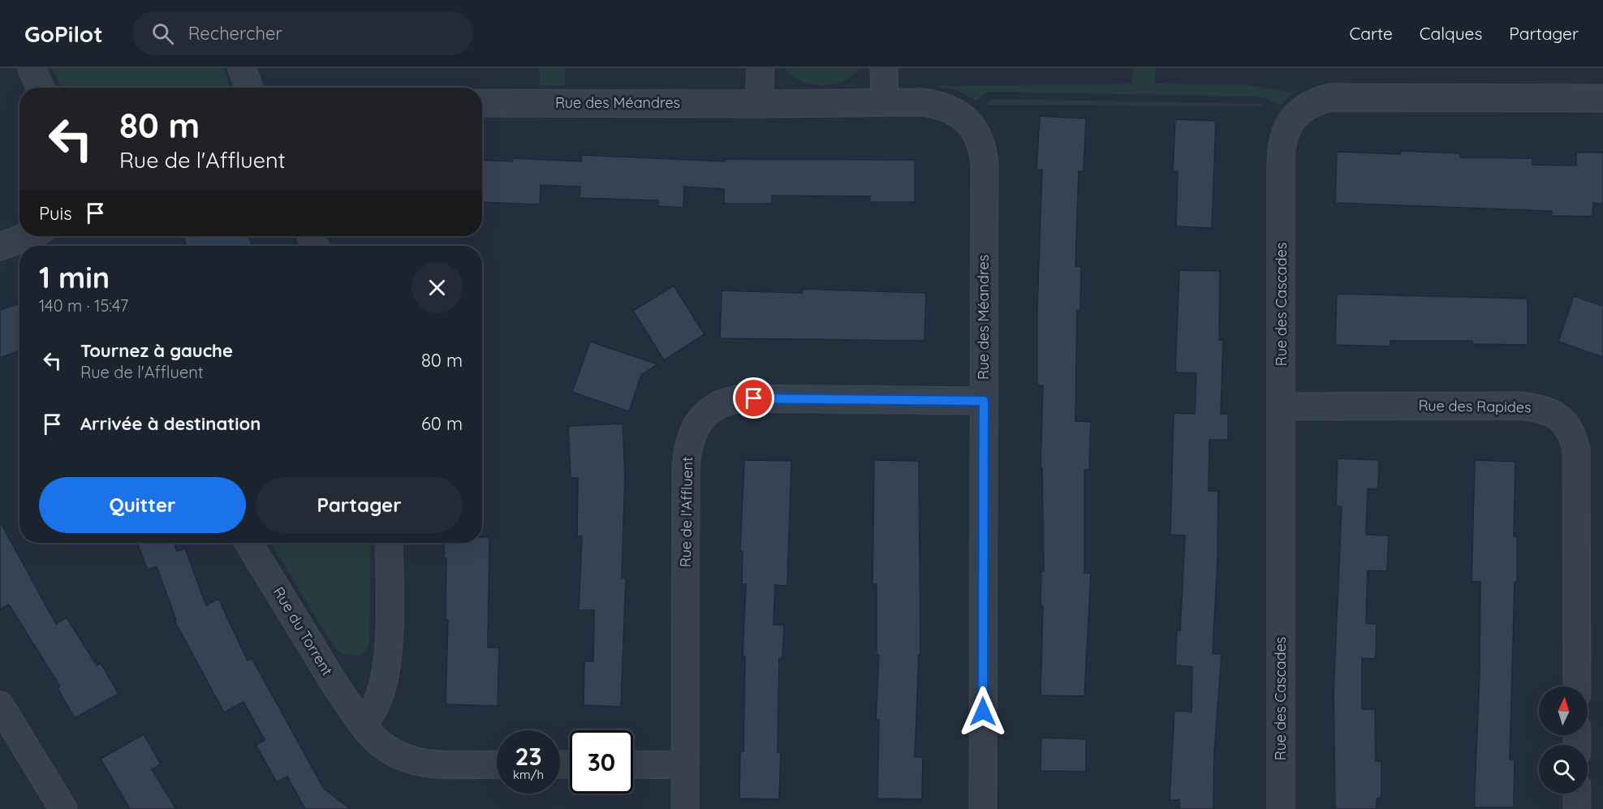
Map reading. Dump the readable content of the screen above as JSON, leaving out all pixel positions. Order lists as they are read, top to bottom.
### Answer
{
  "streets": {
    "street": [
      "Rue des Méandres",
      "Rue des Cascades",
      "Rue des Rapides",
      "Rue de l'Affluent",
      "Rue du Torrent"
    ]
  },
  "crossings": [
    ["Rue des Méandres", "Rue de l'Affluent"],
    ["Rue des Cascades", "Rue des Rapides"]
  ],
  "north": "top",
  "page": {
    "header": "GoPilot",
    "search": "Rechercher",
    "nav": ["Carte", "Calques", "Partager"],
    "turn": ["80 m", "Rue de l'Affluent"],
    "then": "Puis",
    "heading": ["1 min", "140 m · 15:47"],
    "list": [
      {
        "name": "Tournez à gauche",
        "note": "Rue de l'Affluent",
        "value": "80 m"
      },
      {
        "name": "Arrivée à destination",
        "value": "60 m"
      }
    ],
    "buttons": ["Quitter", "Partager"],
    "speed": "23 km/h",
    "limit": "30"
  }
}
